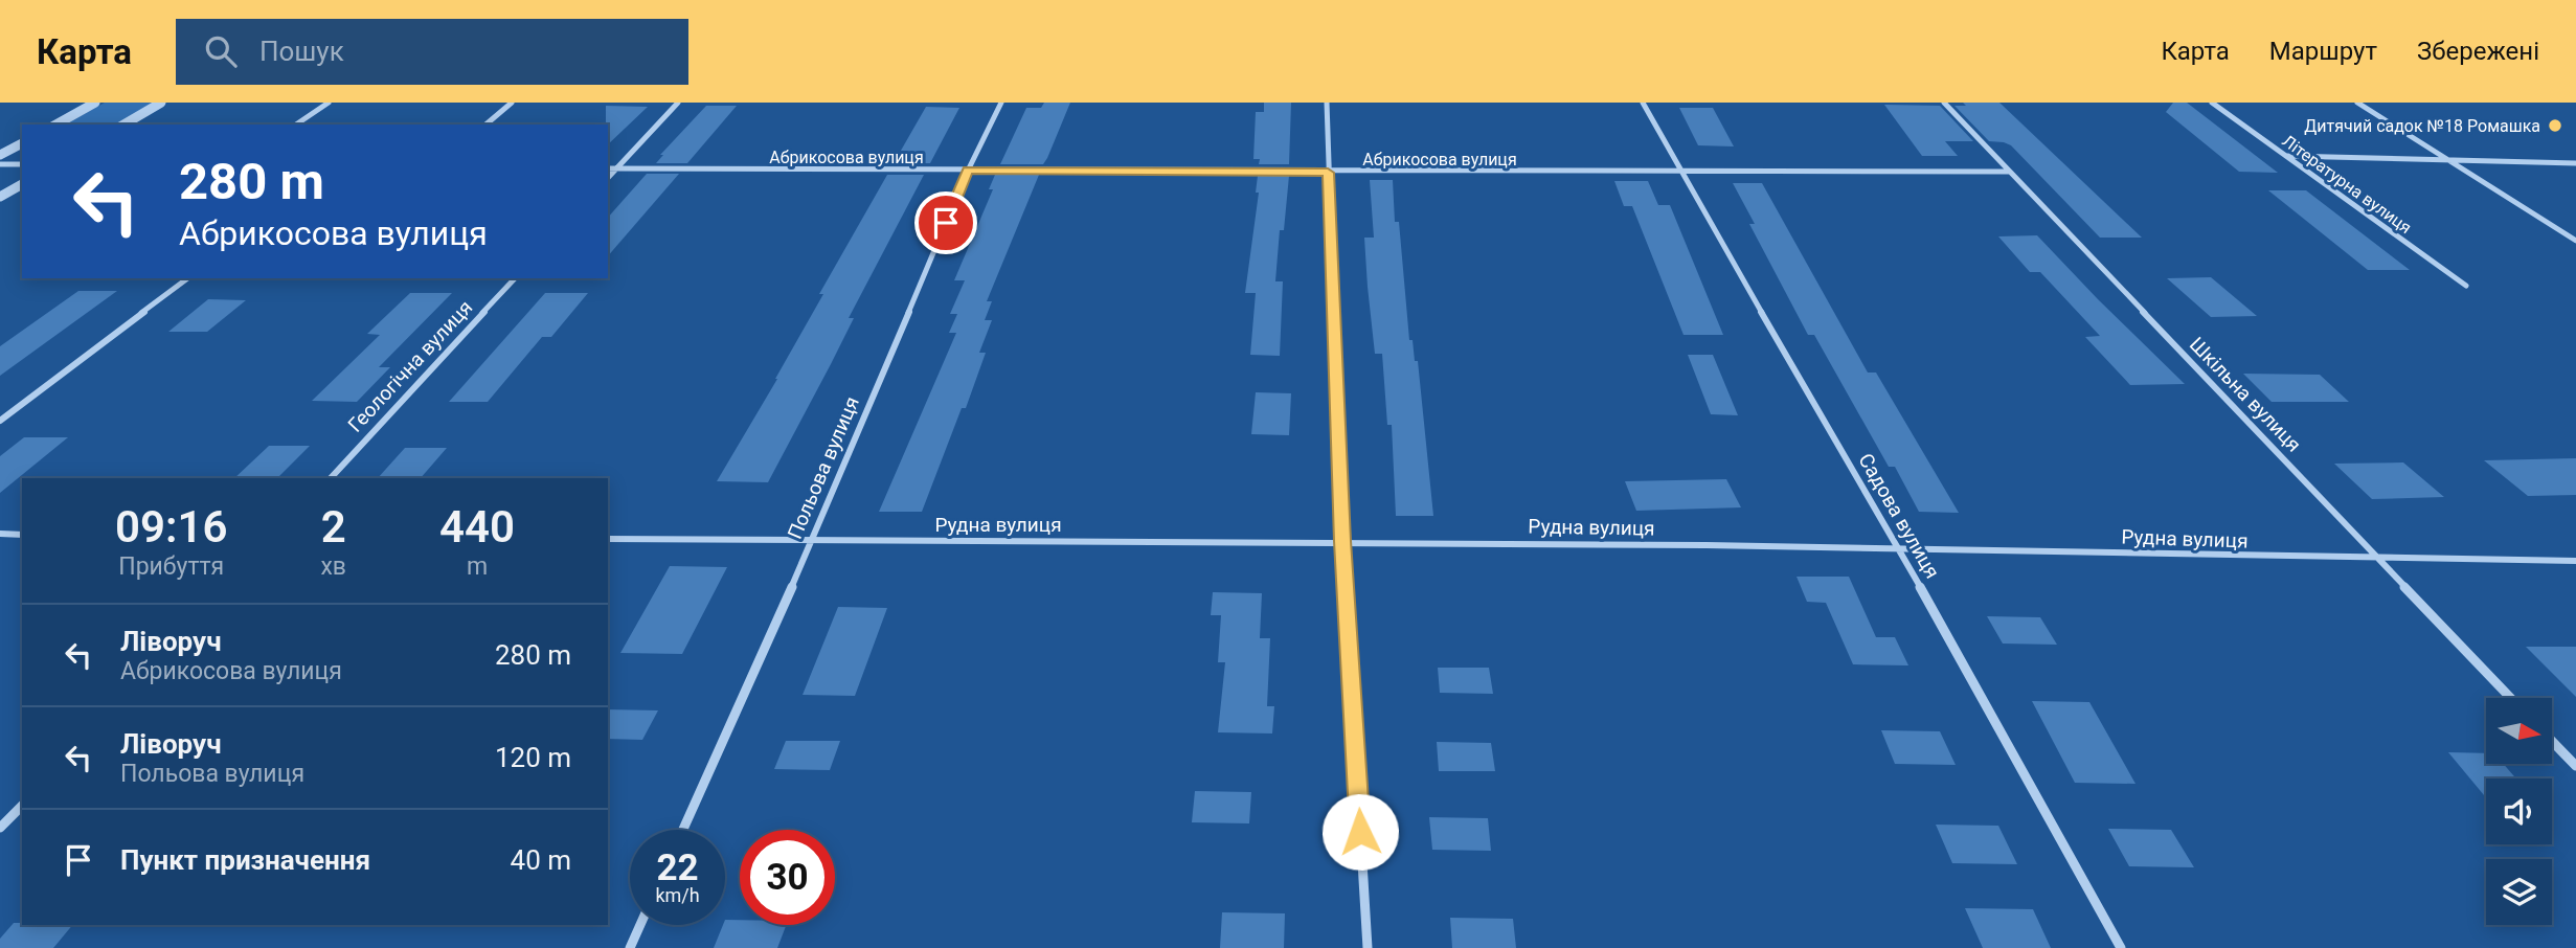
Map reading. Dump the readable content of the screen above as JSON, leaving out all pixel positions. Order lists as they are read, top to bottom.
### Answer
{
  "streets": {
    "street": [
      "Абрикосова вулиця",
      "Літературна вулиця",
      "Геологічна вулиця",
      "Шкільна вулиця",
      "Польова вулиця",
      "Садова вулиця",
      "Рудна вулиця"
    ]
  },
  "crossings": [
    ["Абрикосова вулиця", "Шкільна вулиця"],
    ["Абрикосова вулиця", "Польова вулиця"],
    ["Абрикосова вулиця", "Садова вулиця"],
    ["Шкільна вулиця", "Рудна вулиця"],
    ["Польова вулиця", "Рудна вулиця"],
    ["Садова вулиця", "Рудна вулиця"]
  ],
  "places": ["Дитячий садок №18 Ромашка"],
  "north": "right",
  "page": {
    "header": "Карта",
    "search": "Пошук",
    "nav": ["Карта", "Маршрут", "Збережені"],
    "turn": ["280 m", "Абрикосова вулиця"],
    "eta": [
      "09:16",
      "Прибуття",
      "2",
      "хв",
      "440",
      "m"
    ],
    "list": [
      {
        "name": "Ліворуч",
        "note": "Абрикосова вулиця",
        "value": "280 m"
      },
      {
        "name": "Ліворуч",
        "note": "Польова вулиця",
        "value": "120 m"
      },
      {
        "name": "Пункт призначення",
        "value": "40 m"
      }
    ],
    "speed": "22 km/h",
    "limit": "30"
  }
}
